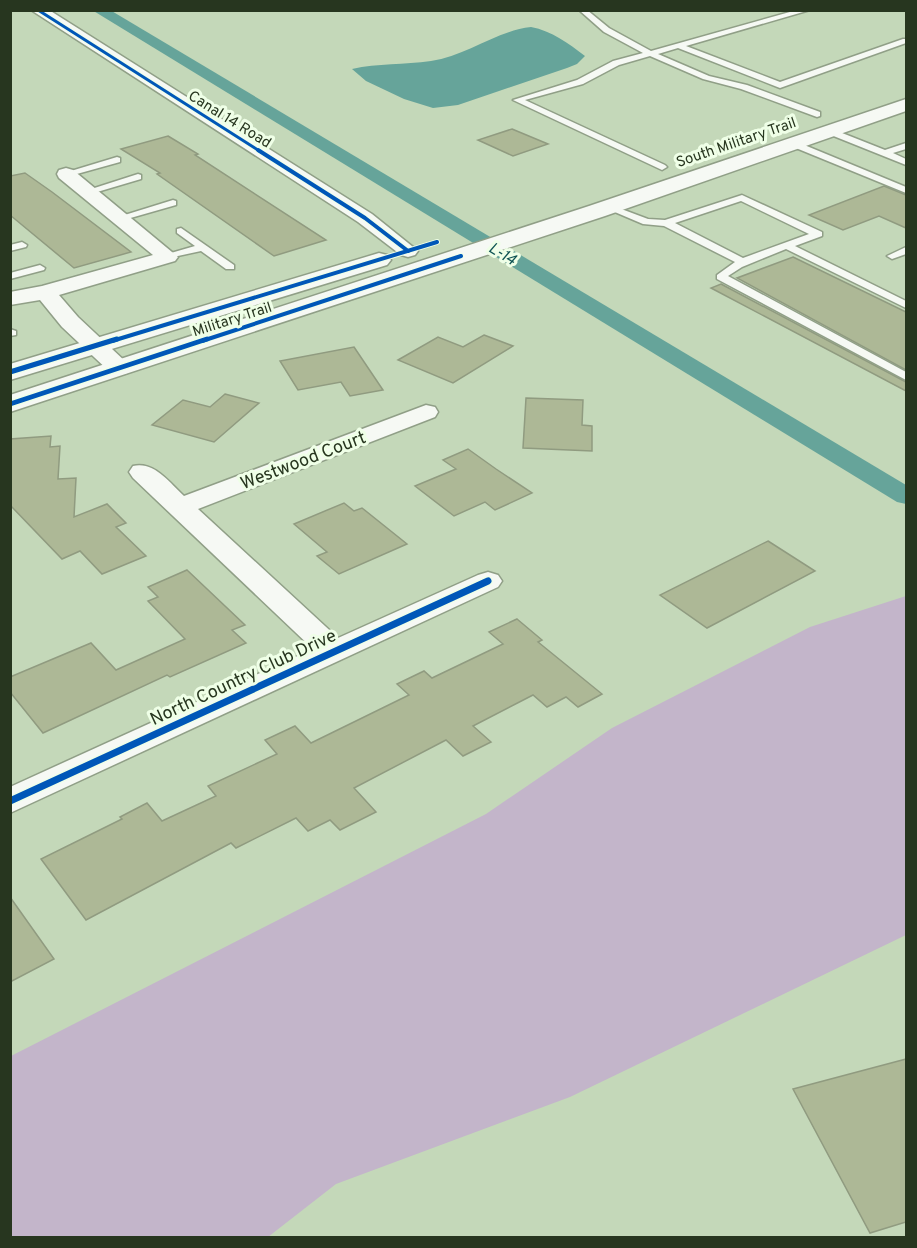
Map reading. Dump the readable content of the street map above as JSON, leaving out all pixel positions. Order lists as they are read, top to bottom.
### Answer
{
  "streets": {
    "main road": ["South Military Trail", "Military Trail"],
    "street": ["Canal 14 Road", "Westwood Court", "North Country Club Drive"]
  },
  "crossings": [
    ["Canal 14 Road", "Military Trail"],
    ["South Military Trail", "Military Trail"]
  ],
  "water": ["L-14"]
}
